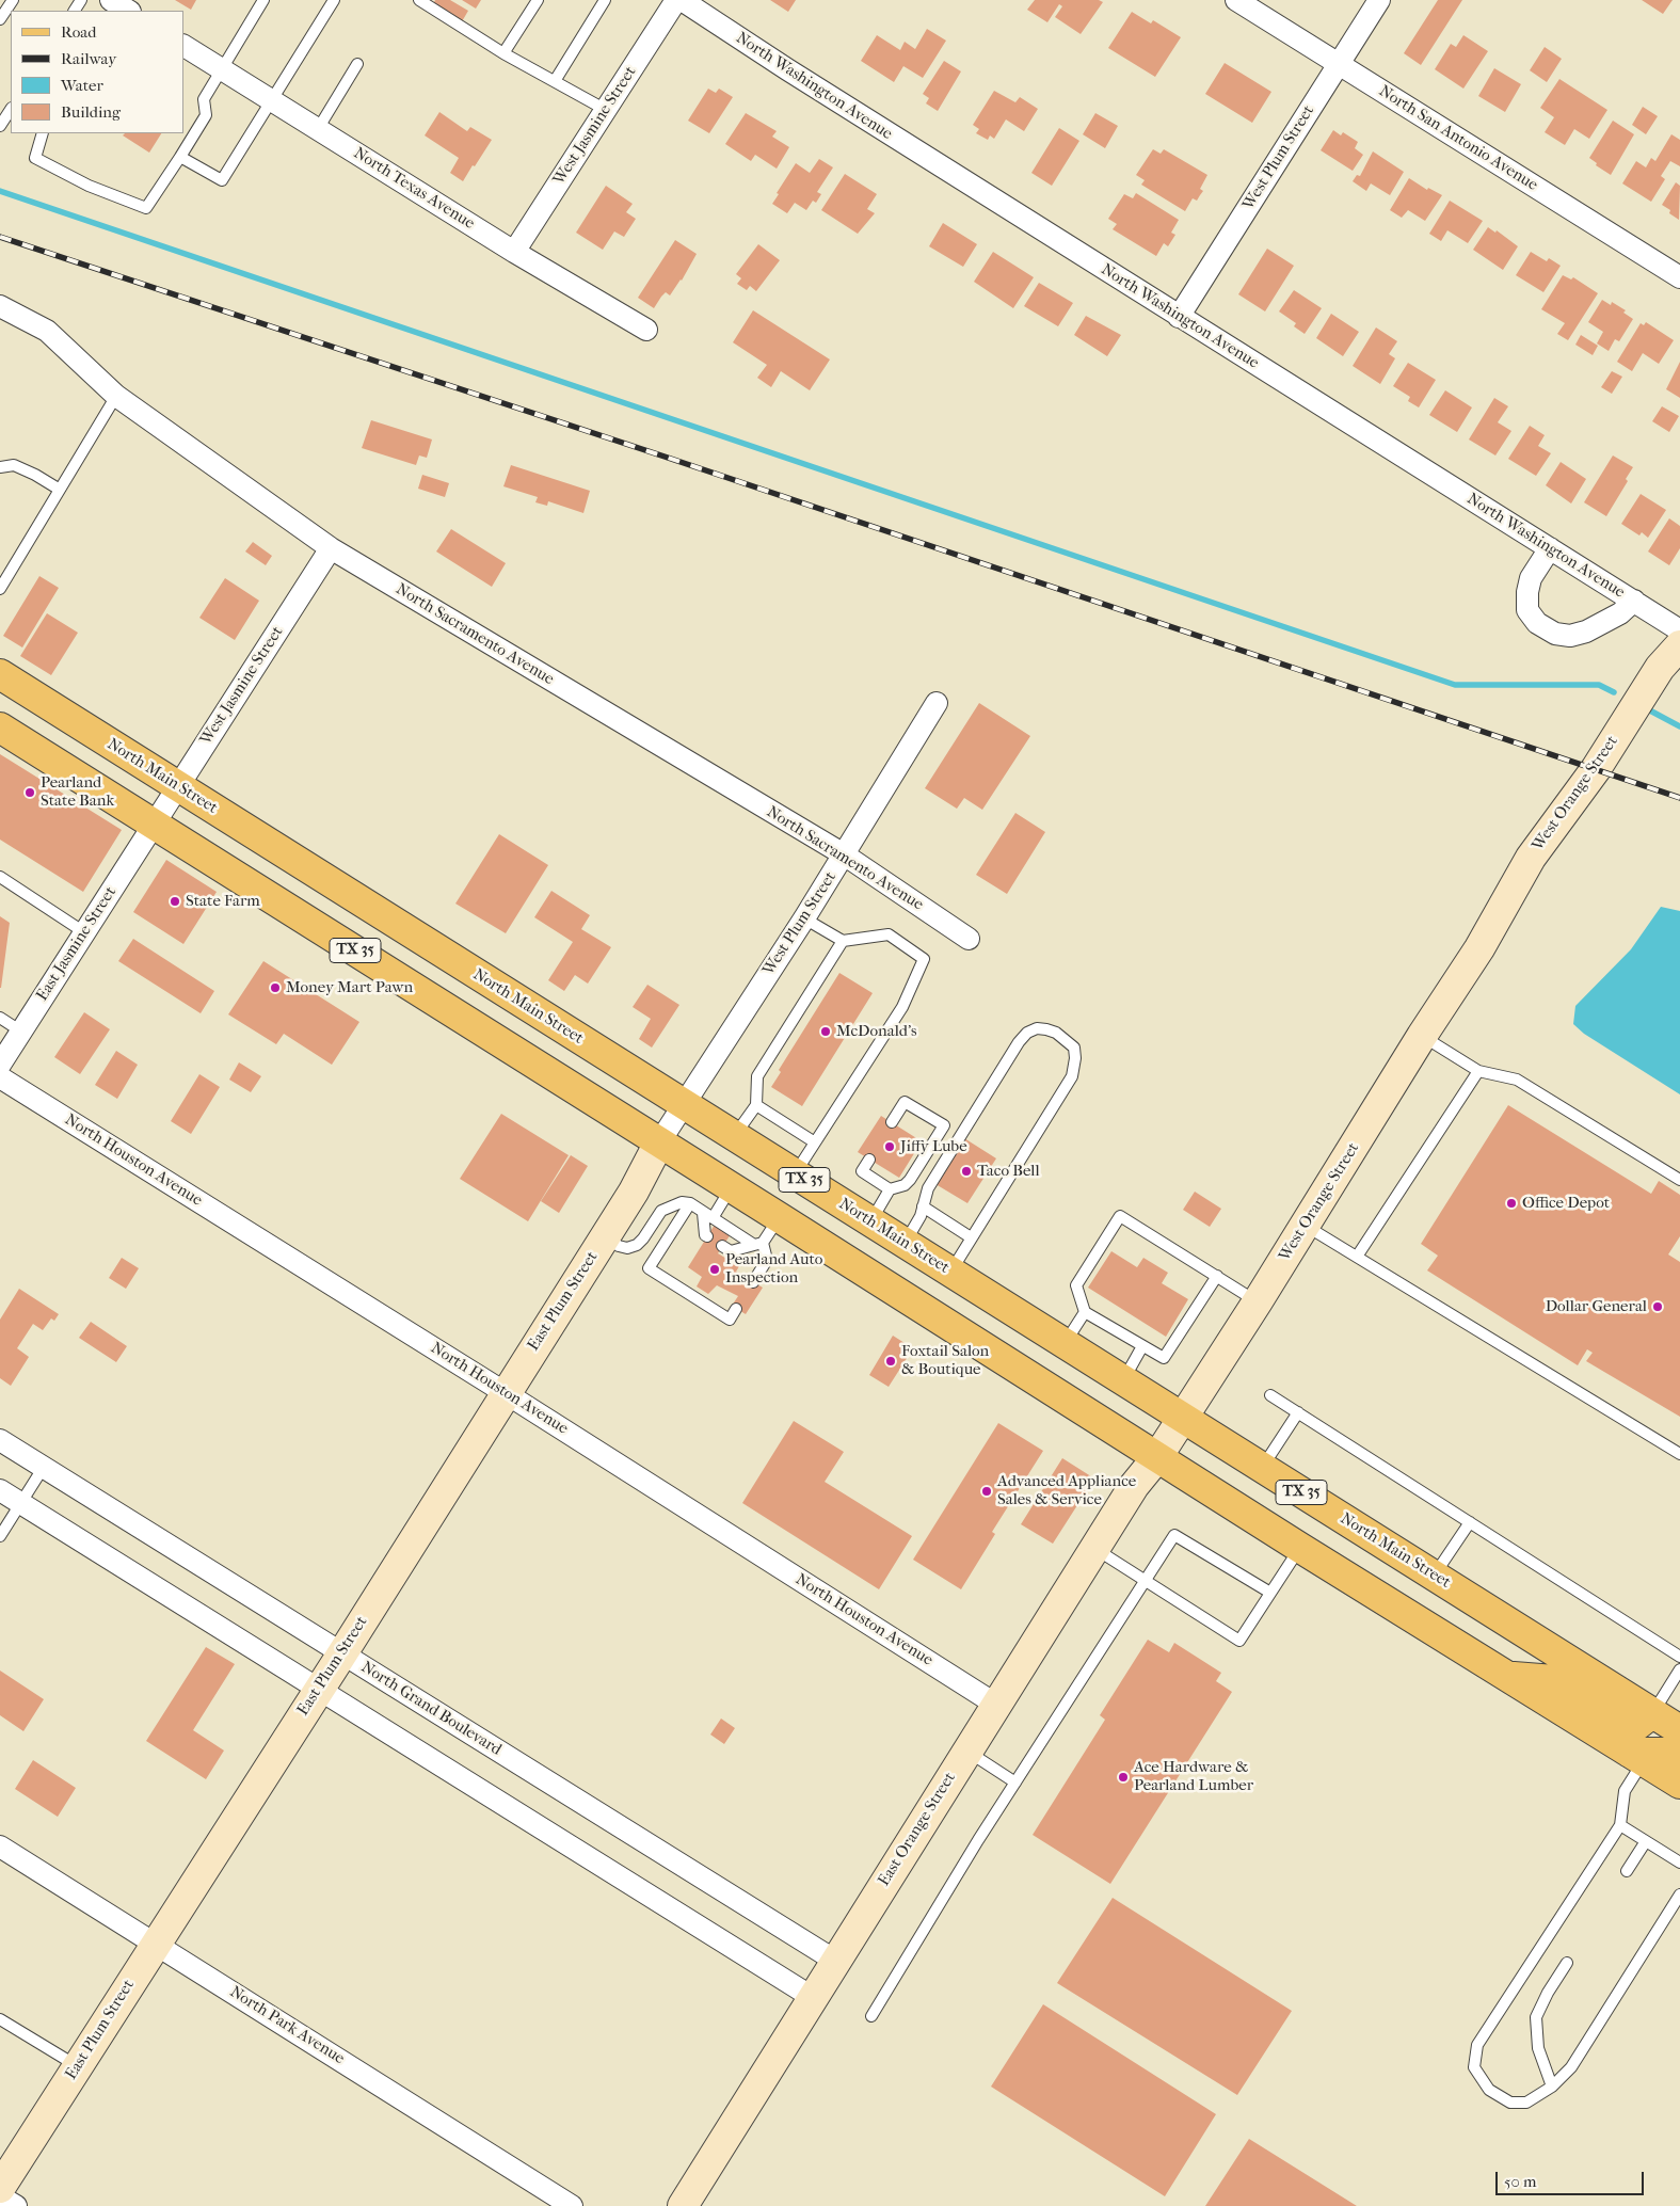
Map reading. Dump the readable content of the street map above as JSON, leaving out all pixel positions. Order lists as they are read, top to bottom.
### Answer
{
  "streets": {
    "main road": ["North Main Street", "TX 35"],
    "street": [
      "North Washington Avenue",
      "West Jasmine Street",
      "North San Antonio Avenue",
      "West Plum Street",
      "North Texas Avenue",
      "North Sacramento Avenue",
      "West Orange Street",
      "East Jasmine Street",
      "North Houston Avenue",
      "East Plum Street",
      "North Grand Boulevard",
      "East Orange Street",
      "North Park Avenue"
    ]
  },
  "crossings": [
    ["North Washington Avenue", "West Plum Street"],
    ["West Jasmine Street", "North Texas Avenue"],
    ["West Jasmine Street", "North Sacramento Avenue"],
    ["West Jasmine Street", "North Main Street"],
    ["West Jasmine Street", "East Jasmine Street"],
    ["West Jasmine Street", "TX 35"],
    ["North San Antonio Avenue", "West Plum Street"],
    ["West Plum Street", "North Sacramento Avenue"],
    ["West Plum Street", "North Main Street"],
    ["West Plum Street", "TX 35"],
    ["West Plum Street", "East Plum Street"],
    ["North Main Street", "West Orange Street"],
    ["West Orange Street", "TX 35"],
    ["West Orange Street", "East Orange Street"],
    ["East Jasmine Street", "TX 35"],
    ["TX 35", "East Plum Street"],
    ["TX 35", "East Orange Street"],
    ["North Houston Avenue", "East Plum Street"],
    ["North Houston Avenue", "East Orange Street"],
    ["East Plum Street", "North Grand Boulevard"],
    ["East Plum Street", "North Park Avenue"],
    ["North Grand Boulevard", "East Orange Street"]
  ],
  "places": [
    "Pearland State Bank",
    "State Farm",
    "Money Mart Pawn",
    "McDonald's",
    "Jiffy Lube",
    "Taco Bell",
    "Office Depot",
    "Pearland Auto Inspection",
    "Dollar General",
    "Foxtail Salon & Boutique",
    "Advanced Appliance Sales & Service",
    "Ace Hardware & Pearland Lumber"
  ],
  "legend": [
    "Road",
    "Railway",
    "Water",
    "Building"
  ],
  "scale_bar": "50 m"
}
